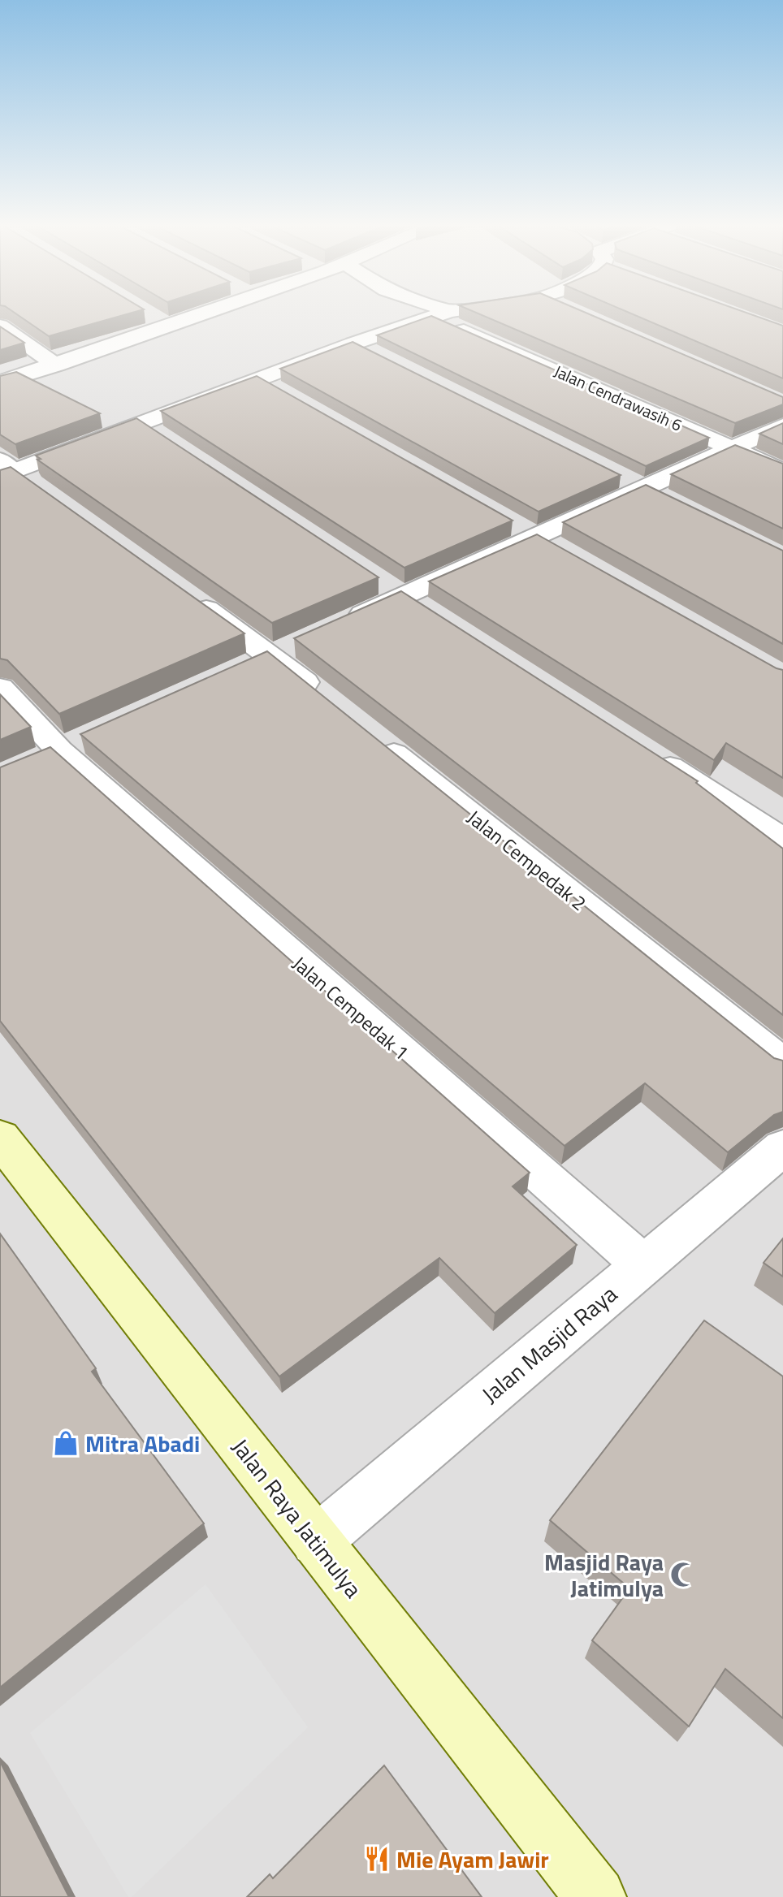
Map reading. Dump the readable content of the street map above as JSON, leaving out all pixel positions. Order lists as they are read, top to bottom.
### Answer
{
  "streets": {
    "main road": ["Jalan Raya Jatimulya"],
    "street": [
      "Jalan Cendrawasih 6",
      "Jalan Cempedak 2",
      "Jalan Cempedak 1",
      "Jalan Masjid Raya"
    ]
  },
  "crossings": [
    ["Jalan Cempedak 1", "Jalan Masjid Raya"],
    ["Jalan Masjid Raya", "Jalan Raya Jatimulya"]
  ],
  "places": {
    "shop": ["Mitra Abadi"],
    "mosque": ["Masjid Raya Jatimulya"],
    "restaurant": ["Mie Ayam Jawir"]
  }
}
